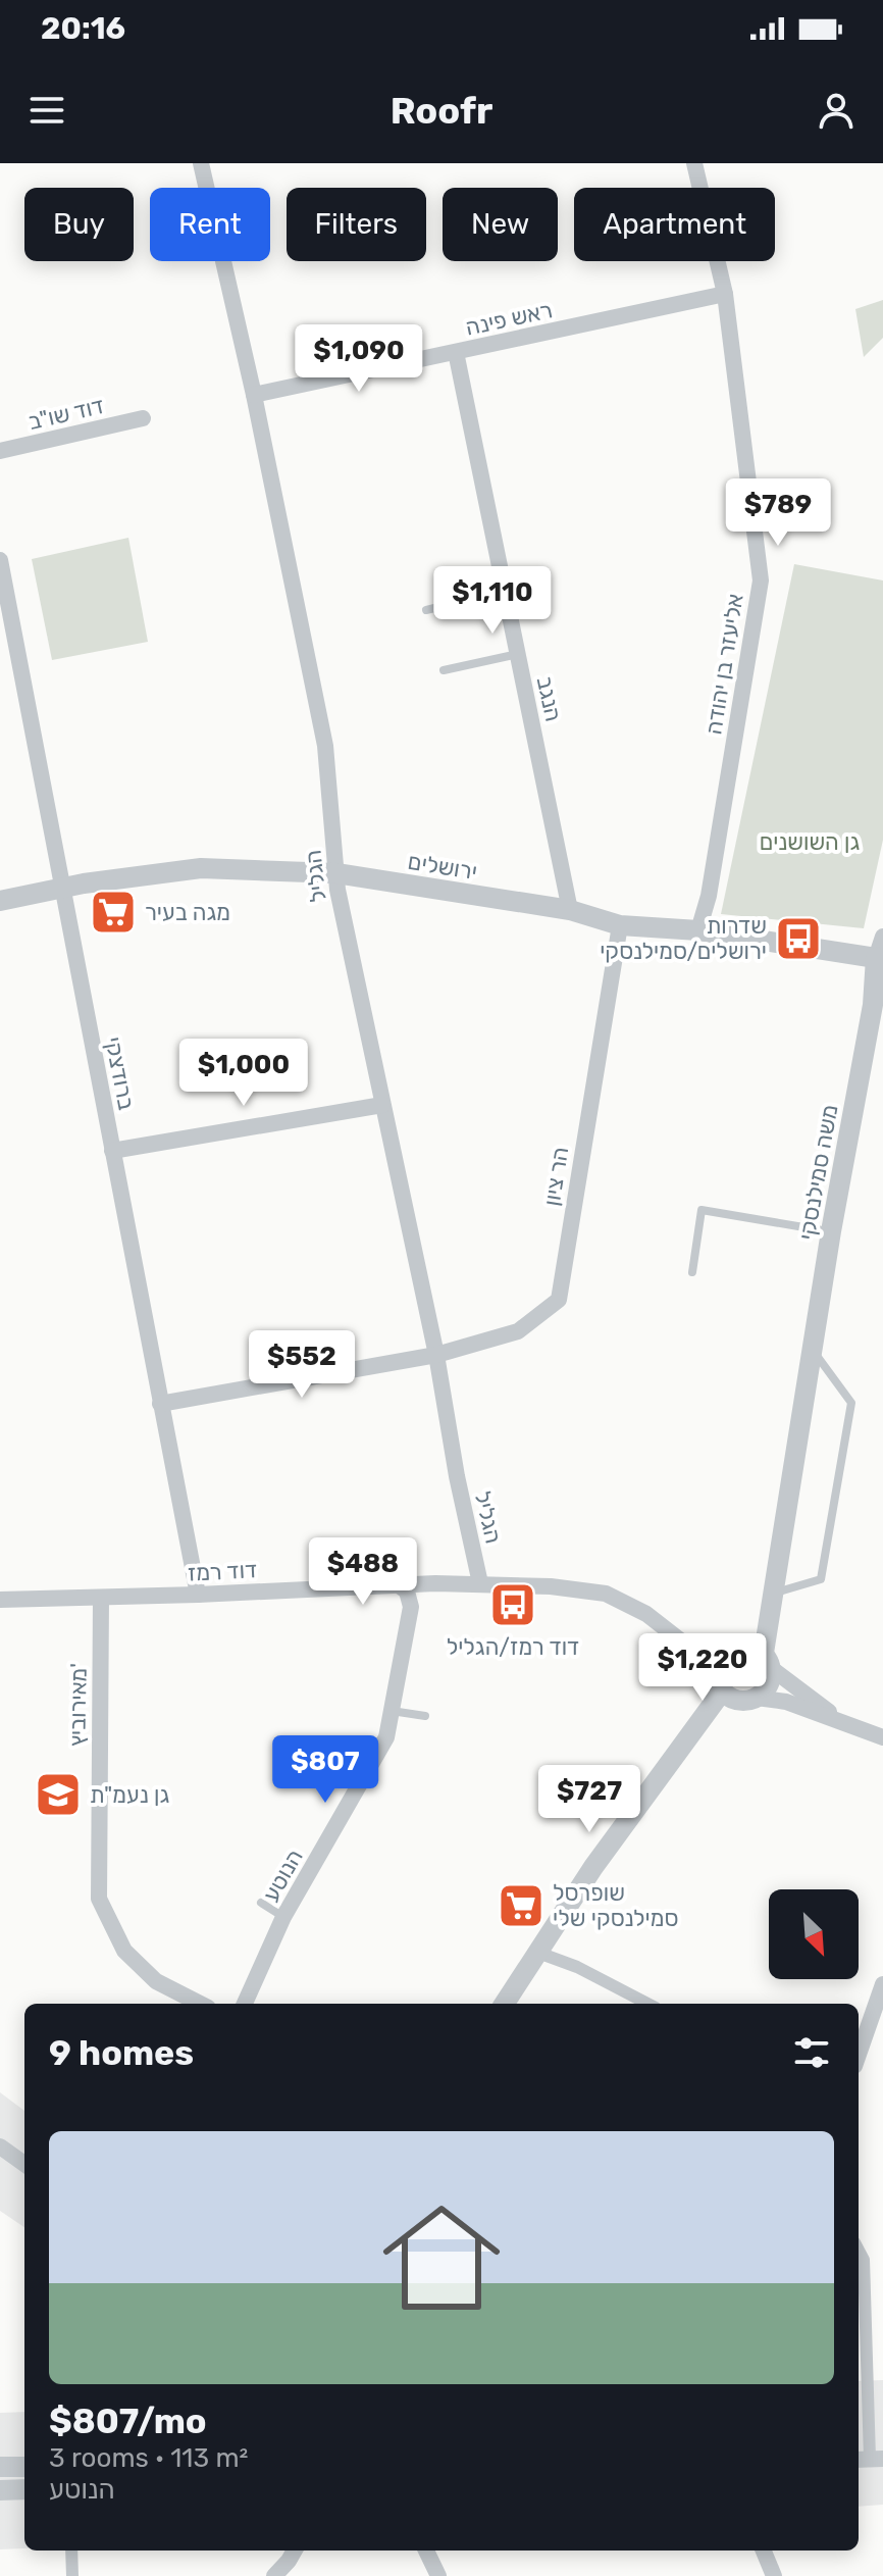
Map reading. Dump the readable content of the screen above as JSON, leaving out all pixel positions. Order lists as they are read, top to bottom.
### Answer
{
  "streets": {
    "street": [
      "ראש פינה",
      "דוד שו\"ב",
      "אליעזר בן יהודה",
      "הנגב",
      "ירושלים",
      "הגליל",
      "ברודצקי",
      "משה סמילנסקי",
      "הר ציון",
      "דוד רמז",
      "מאירוביץ'",
      "הנוטע"
    ]
  },
  "crossings": [
    ["ראש פינה", "אליעזר בן יהודה"],
    ["ראש פינה", "הנגב"],
    ["ראש פינה", "הגליל"],
    ["אליעזר בן יהודה", "ירושלים"],
    ["הנגב", "ירושלים"],
    ["ירושלים", "הגליל"],
    ["ירושלים", "ברודצקי"],
    ["ירושלים", "משה סמילנסקי"],
    ["ירושלים", "הר ציון"],
    ["הגליל", "הר ציון"],
    ["הגליל", "דוד רמז"],
    ["ברודצקי", "הר ציון"],
    ["ברודצקי", "דוד רמז"],
    ["משה סמילנסקי", "דוד רמז"],
    ["דוד רמז", "מאירוביץ'"],
    ["דוד רמז", "הנוטע"]
  ],
  "parks": ["גן השושנים"],
  "places": {
    "supermarket": ["מגה בעיר", "שופרסל סמילנסקי שלי"],
    "bus stop": ["שדרות ירושלים/סמילנסקי", "דוד רמז/הגליל"],
    "school or university": ["גן נעמ\"ת"]
  },
  "north": "bottom right",
  "page": {
    "status": "20:16",
    "header": "Roofr",
    "chip": [
      "Buy",
      "Rent",
      "Filters",
      "New",
      "Apartment"
    ],
    "price": [
      "$1,090",
      "$789",
      "$1,110",
      "$1,000",
      "$552",
      "$488",
      "$1,220",
      "$807",
      "$727"
    ],
    "heading": "9 homes",
    "list": [
      {
        "name": "$807/mo",
        "note": "3 rooms · 113 m² · הנוטע"
      }
    ]
  }
}
